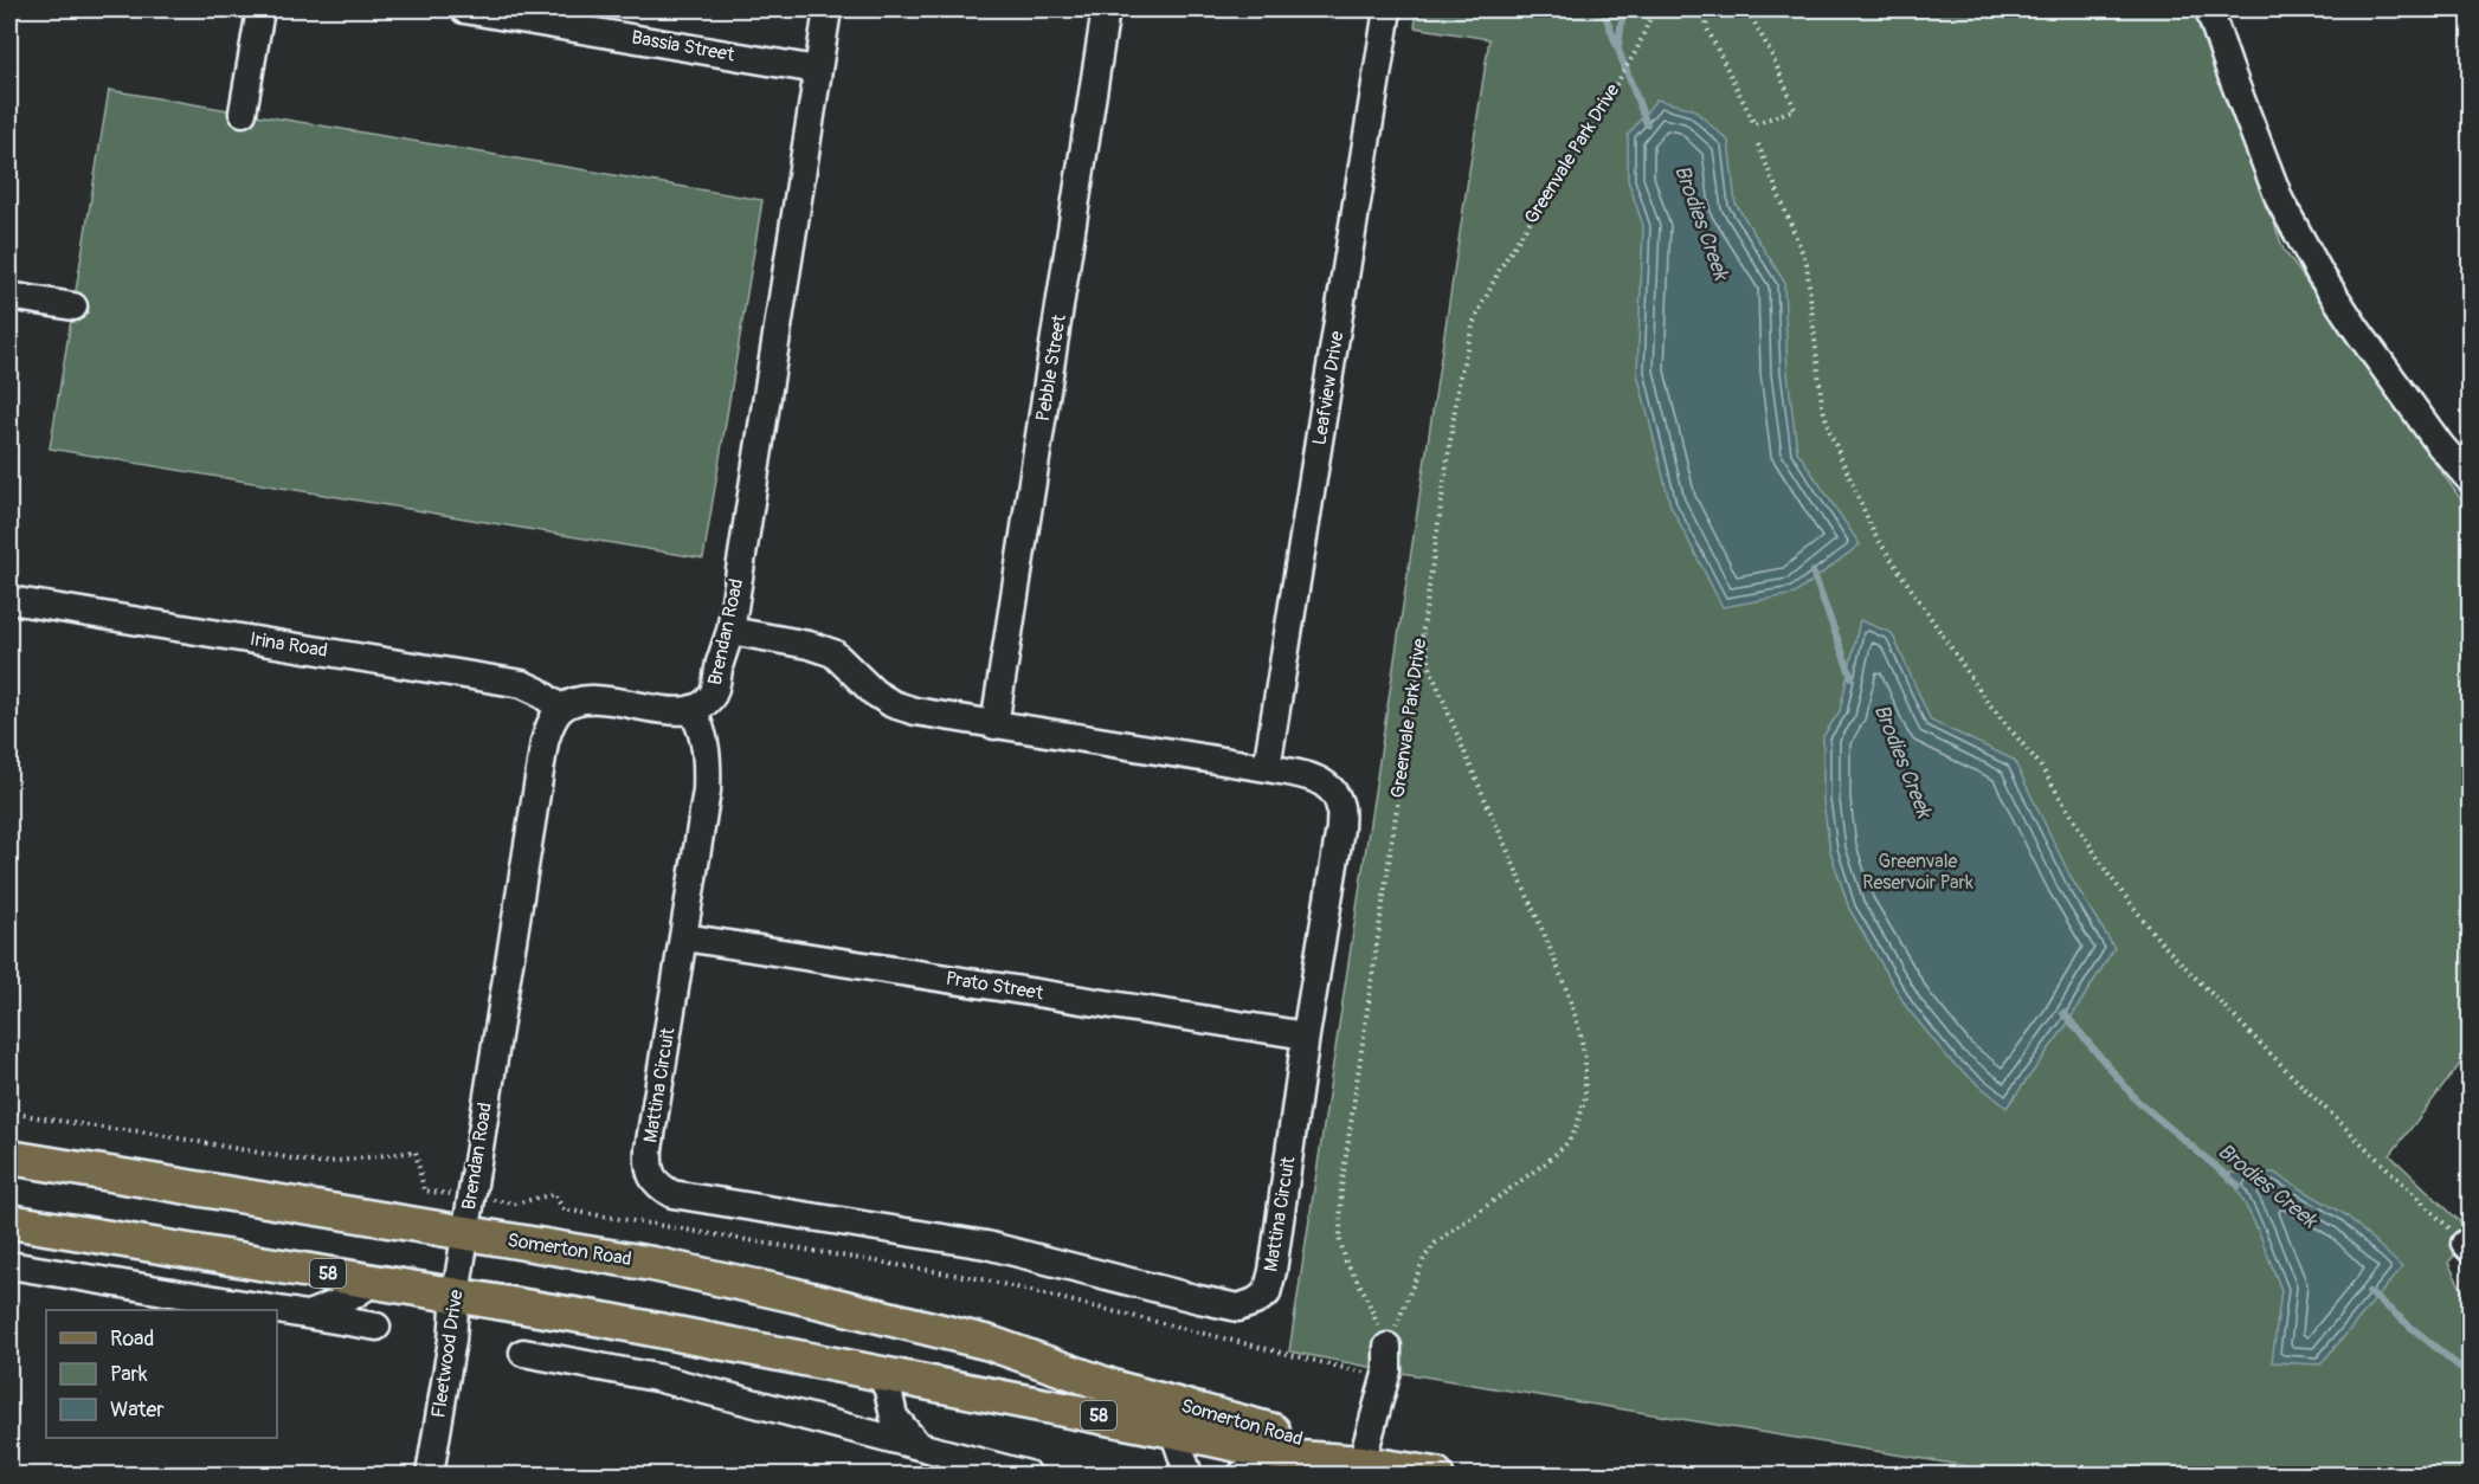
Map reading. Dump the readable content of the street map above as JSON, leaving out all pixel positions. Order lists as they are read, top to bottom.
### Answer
{
  "streets": {
    "main road": ["Somerton Road", "58"],
    "street": [
      "Bassia Street",
      "Pebble Street",
      "Leafview Drive",
      "Brendan Road",
      "Irina Road",
      "Prato Street",
      "Mattina Circuit",
      "Fleetwood Drive"
    ],
    "path": ["Greenvale Park Drive"]
  },
  "crossings": [
    ["Bassia Street", "Brendan Road"],
    ["Pebble Street", "Mattina Circuit"],
    ["Leafview Drive", "Mattina Circuit"],
    ["Brendan Road", "Irina Road"],
    ["Brendan Road", "Mattina Circuit"],
    ["Brendan Road", "Somerton Road"],
    ["Brendan Road", "Fleetwood Drive"],
    ["Prato Street", "Mattina Circuit"],
    ["Somerton Road", "Fleetwood Drive"]
  ],
  "water": ["Brodies Creek"],
  "parks": ["Greenvale Reservoir Park"],
  "legend": ["Road", "Park", "Water"]
}
